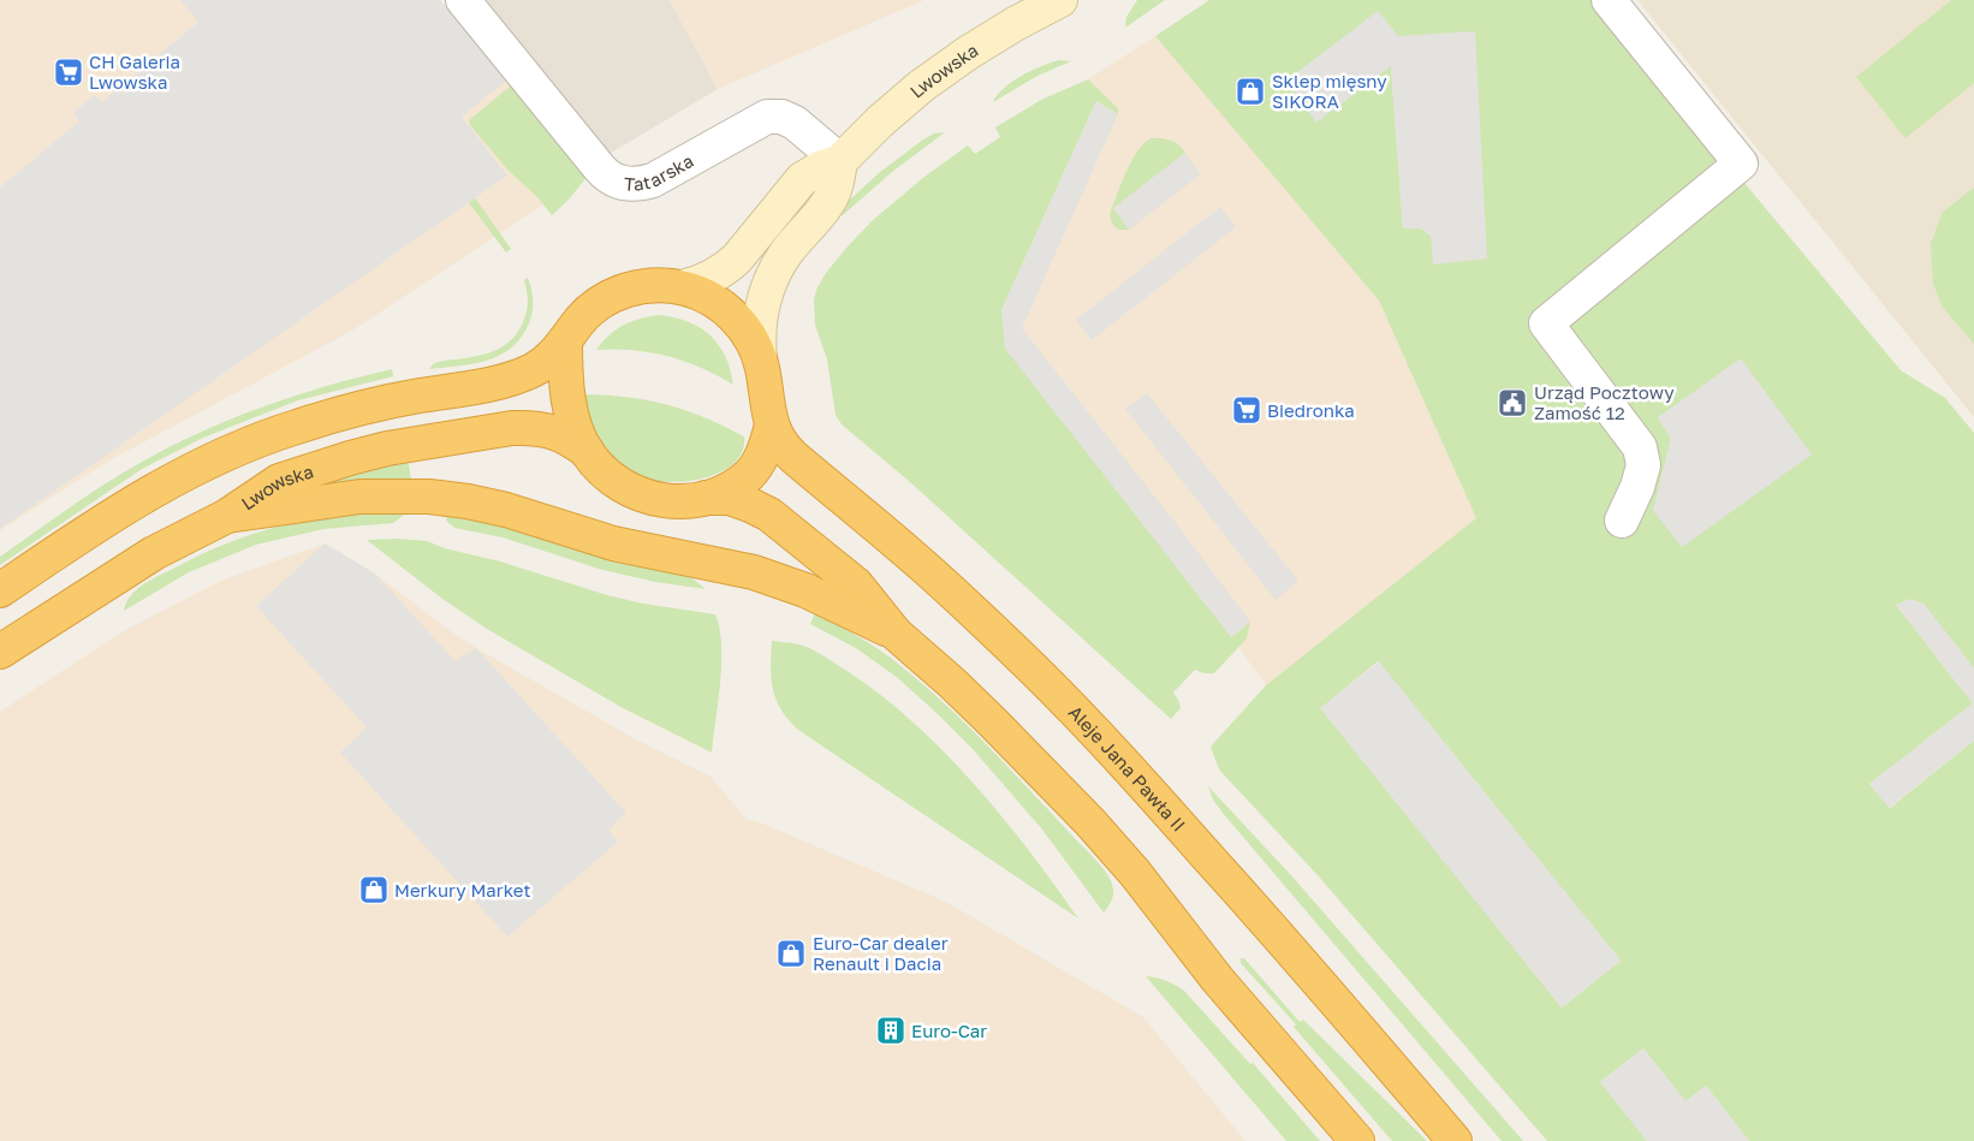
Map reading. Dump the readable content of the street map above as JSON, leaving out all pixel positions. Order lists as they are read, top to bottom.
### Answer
{
  "streets": {
    "highway": ["Lwowska", "Aleje Jana Pawła II"],
    "street": ["Tatarska"]
  },
  "crossings": [
    ["Lwowska", "Tatarska"],
    ["Lwowska", "Aleje Jana Pawła II"]
  ],
  "places": {
    "supermarket": ["CH Galeria Lwowska", "Biedronka"],
    "shop": ["Sklep mięsny SIKORA", "Merkury Market", "Euro-Car dealer Renault i Dacia"],
    "public building": ["Urząd Pocztowy Zamość 12"],
    "building": ["Euro-Car"]
  }
}
